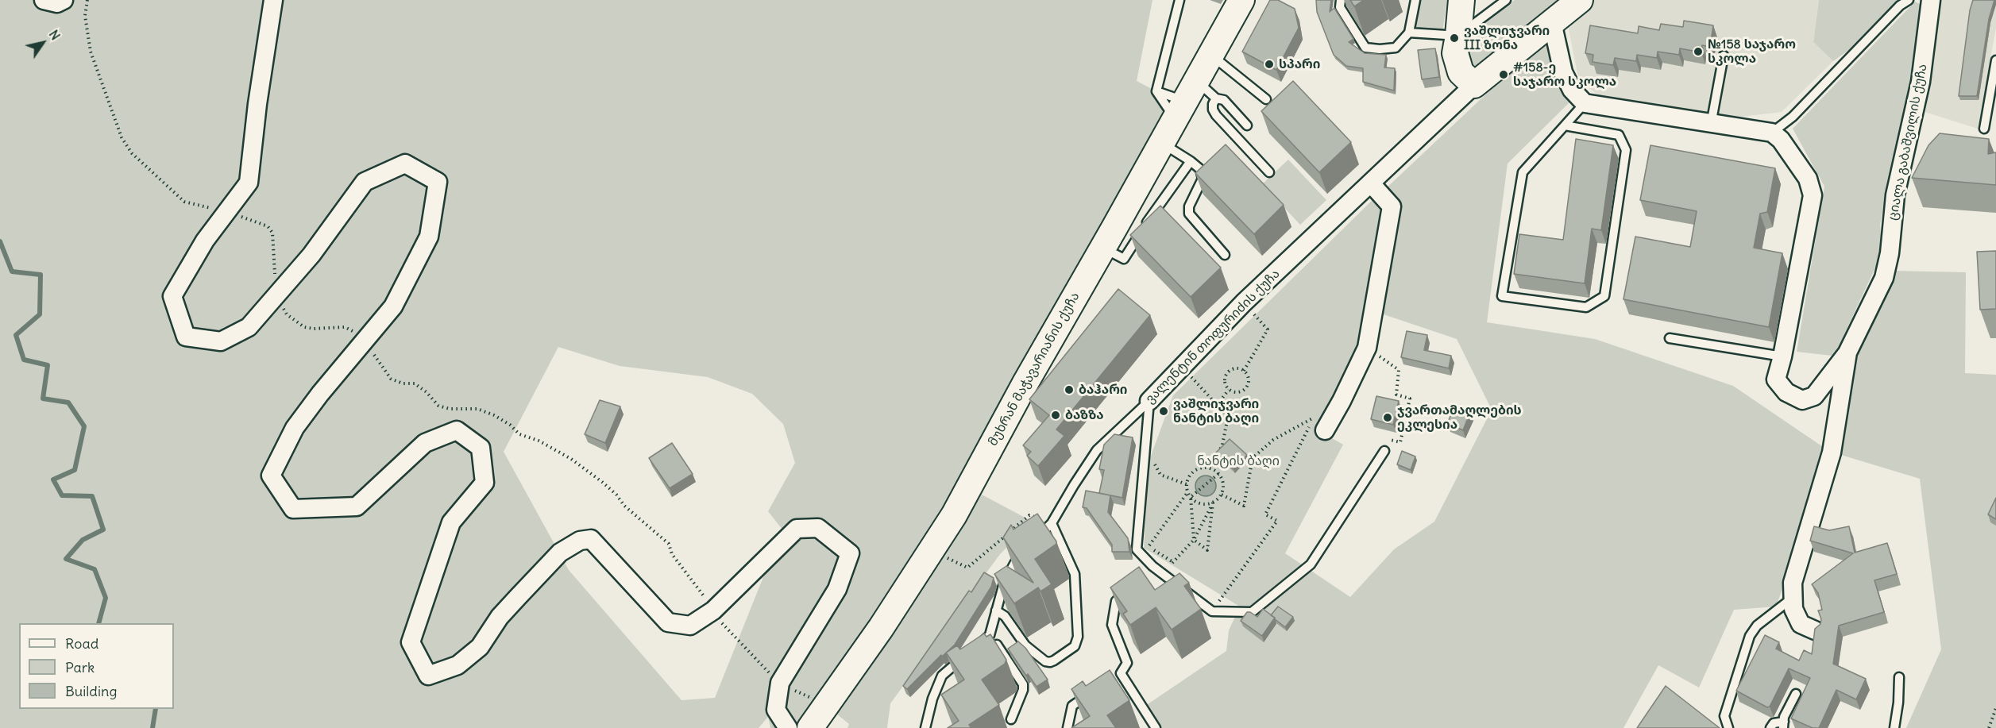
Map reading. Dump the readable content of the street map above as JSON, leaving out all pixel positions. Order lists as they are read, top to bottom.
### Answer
{
  "streets": {
    "main road": ["ვალენტინ თოფურიძის ქუჩა", "მუხრან მაჭავარიანის ქუჩა"],
    "street": ["ციალა გაბაშვილის ქუჩა"]
  },
  "parks": ["ნანტის ბაღი"],
  "places": [
    "ვაშლიჯვარი III ზონა",
    "№158 საჯარო სკოლა",
    "სპარი",
    "#158-ე საჯარო სკოლა",
    "ბაჰარი",
    "ვაშლიჯვარი ნანტის ბაღი",
    "ბაზზა",
    "ჯვართამაღლების ეკლესია"
  ],
  "legend": ["Road", "Park", "Building"],
  "north": "top right"
}
